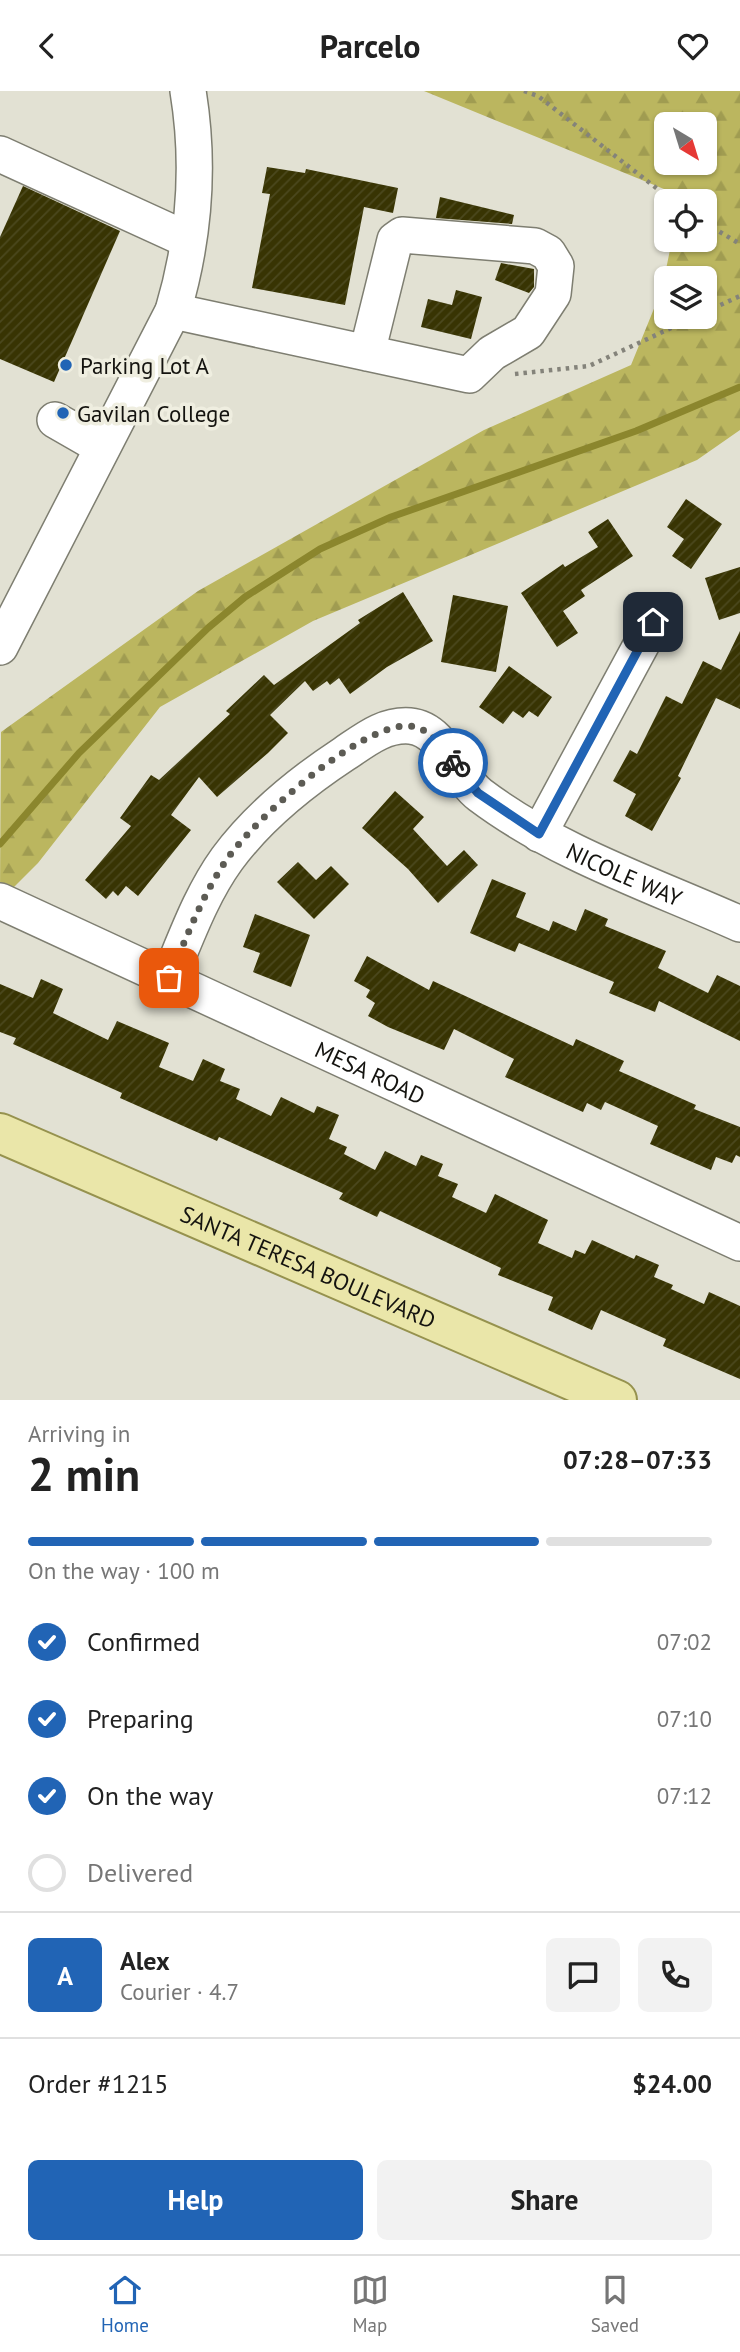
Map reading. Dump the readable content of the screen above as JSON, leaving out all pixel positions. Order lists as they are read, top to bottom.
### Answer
{
  "streets": {
    "main road": ["SANTA TERESA BOULEVARD"],
    "street": ["NICOLE WAY", "MESA ROAD"]
  },
  "crossings": [
    ["NICOLE WAY", "MESA ROAD"]
  ],
  "places": ["Parking Lot A", "Gavilan College"],
  "north": "bottom right",
  "page": {
    "header": "Parcelo",
    "heading": ["2 min", "Arriving in", "07:28–07:33"],
    "panel": [
      "Alex",
      "Courier · 4.7",
      "Order #1215",
      "$24.00"
    ],
    "bar": "On the way · 100 m",
    "list": [
      ["Confirmed", "07:02"],
      ["Preparing", "07:10"],
      ["On the way", "07:12"],
      "Delivered"
    ],
    "round": "A",
    "buttons": ["Help", "Share"],
    "tabs": ["Home", "Map", "Saved"]
  }
}
